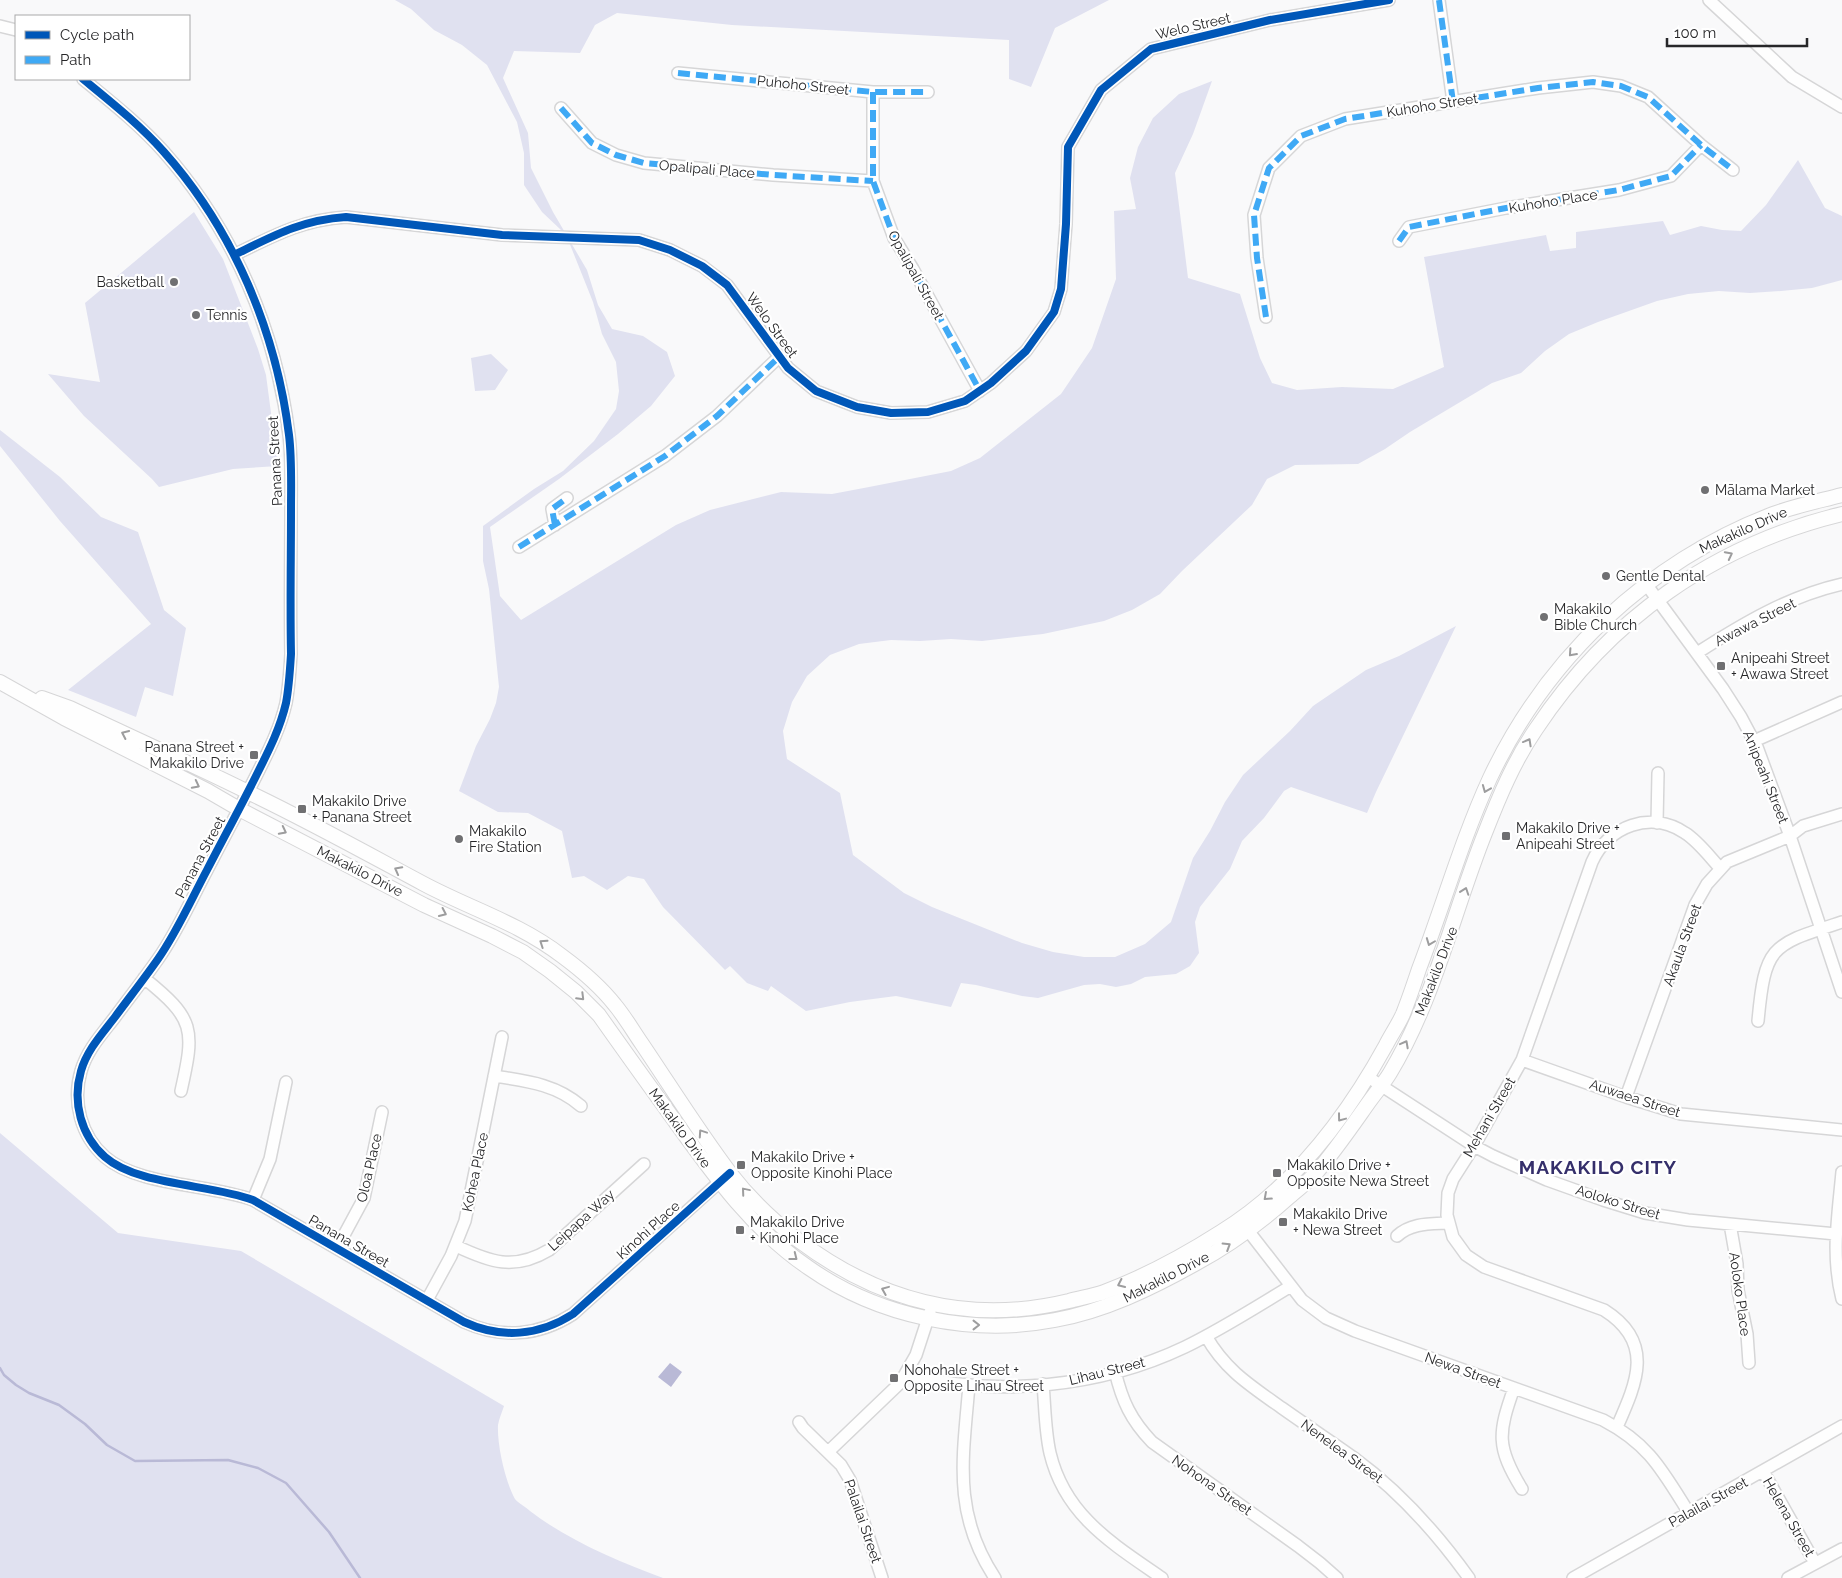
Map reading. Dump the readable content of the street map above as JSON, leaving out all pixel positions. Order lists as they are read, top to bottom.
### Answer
{
  "streets": {
    "main road": ["Makakilo Drive"],
    "street": [
      "Welo Street",
      "Puhoho Street",
      "Kuhoho Street",
      "Opalipali Place",
      "Kuhoho Place",
      "Opalipali Street",
      "Panana Street",
      "Awawa Street",
      "Anipeahi Street",
      "Akaula Street",
      "Auwaea Street",
      "Mehani Street",
      "Oloa Place",
      "Kohea Place",
      "Aoloko Street",
      "Leipapa Way",
      "Kinohi Place",
      "Aoloko Place",
      "Newa Street",
      "Lihau Street",
      "Nenelea Street",
      "Nohona Street",
      "Palailai Street",
      "Helena Street"
    ]
  },
  "crossings": [
    ["Welo Street", "Opalipali Street"],
    ["Welo Street", "Panana Street"],
    ["Puhoho Street", "Opalipali Street"],
    ["Kuhoho Street", "Kuhoho Place"],
    ["Opalipali Place", "Opalipali Street"],
    ["Panana Street", "Makakilo Drive"],
    ["Panana Street", "Oloa Place"],
    ["Panana Street", "Kohea Place"],
    ["Panana Street", "Kinohi Place"],
    ["Makakilo Drive", "Anipeahi Street"],
    ["Makakilo Drive", "Aoloko Street"],
    ["Makakilo Drive", "Kinohi Place"],
    ["Makakilo Drive", "Newa Street"],
    ["Awawa Street", "Anipeahi Street"],
    ["Anipeahi Street", "Akaula Street"],
    ["Akaula Street", "Auwaea Street"],
    ["Akaula Street", "Mehani Street"],
    ["Auwaea Street", "Mehani Street"],
    ["Mehani Street", "Aoloko Street"],
    ["Mehani Street", "Newa Street"],
    ["Kohea Place", "Leipapa Way"],
    ["Aoloko Street", "Aoloko Place"],
    ["Newa Street", "Lihau Street"],
    ["Newa Street", "Palailai Street"],
    ["Lihau Street", "Nenelea Street"],
    ["Lihau Street", "Nohona Street"],
    ["Palailai Street", "Helena Street"]
  ],
  "districts": ["MAKAKILO CITY"],
  "places": {
    "other": [
      "Basketball",
      "Tennis",
      "Mālama Market",
      "Gentle Dental",
      "Makakilo Bible Church",
      "Makakilo Fire Station"
    ],
    "transit": [
      "Anipeahi Street + Awawa Street",
      "Panana Street + Makakilo Drive",
      "Makakilo Drive + Panana Street",
      "Makakilo Drive + Anipeahi Street",
      "Makakilo Drive + Opposite Kinohi Place",
      "Makakilo Drive + Opposite Newa Street",
      "Makakilo Drive + Newa Street",
      "Makakilo Drive + Kinohi Place",
      "Nohohale Street + Opposite Lihau Street"
    ]
  },
  "legend": ["Cycle path", "Path"],
  "scale_bar": "100 m"
}
